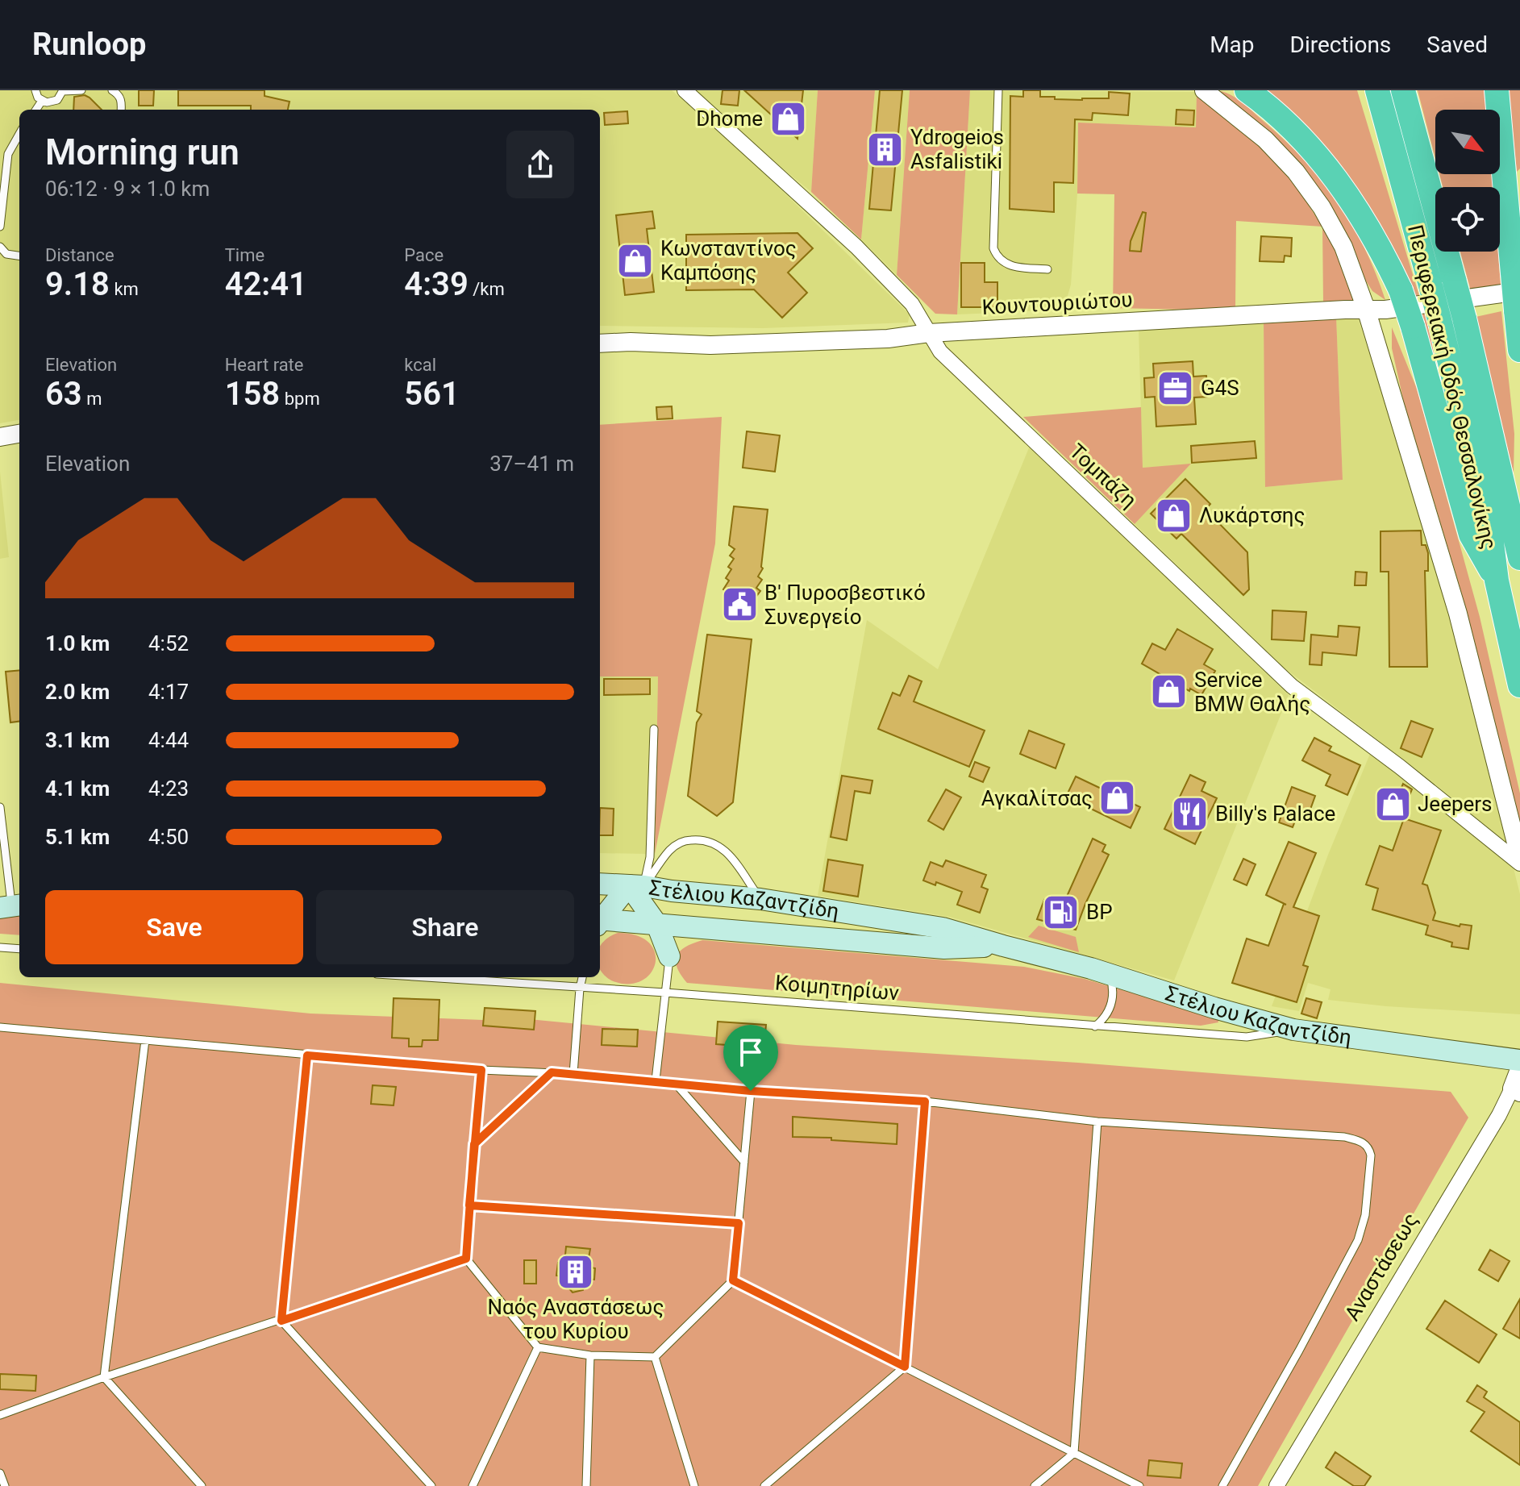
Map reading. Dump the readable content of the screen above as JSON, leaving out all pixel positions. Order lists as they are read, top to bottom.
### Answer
{
  "streets": {
    "highway": ["Περιφερειακή Οδός Θεσσαλονίκης"],
    "main road": ["Στέλιου Καζαντζίδη"],
    "street": ["Κουντουριώτου", "Τομπάζη", "Αναστάσεως"],
    "lane": ["Κοιμητηρίων"]
  },
  "crossings": [
    ["Κουντουριώτου", "Τομπάζη"],
    ["Στέλιου Καζαντζίδη", "Κοιμητηρίων"]
  ],
  "places": {
    "shop": [
      "Dhome",
      "Κωνσταντίνος Καμπόσης",
      "Λυκάρτσης",
      "Service BMW Θαλής",
      "Αγκαλίτσας",
      "Jeepers"
    ],
    "building": ["Ydrogeios Asfalistiki", "Ναός Αναστάσεως του Κυρίου"],
    "office": ["G4S"],
    "public building": ["Β' Πυροσβεστικό Συνεργείο"],
    "restaurant": ["Billy's Palace"],
    "fuel station": ["BP"]
  },
  "north": "bottom right",
  "page": {
    "header": "Runloop",
    "nav": ["Map", "Directions", "Saved"],
    "heading": ["Morning run", "06:12 · 9 × 1.0 km"],
    "stats": [
      ["Distance", "9.18 km"],
      ["Time", "42:41"],
      ["Pace", "4:39 /km"],
      ["Elevation", "63 m"],
      ["Heart rate", "158 bpm"],
      ["kcal", "561"]
    ],
    "chart": ["Elevation", "37–41 m"],
    "list": [
      {
        "name": "1.0 km",
        "note": "4:52"
      },
      {
        "name": "2.0 km",
        "note": "4:17"
      },
      {
        "name": "3.1 km",
        "note": "4:44"
      },
      {
        "name": "4.1 km",
        "note": "4:23"
      },
      {
        "name": "5.1 km",
        "note": "4:50"
      }
    ],
    "buttons": ["Save", "Share"]
  }
}
